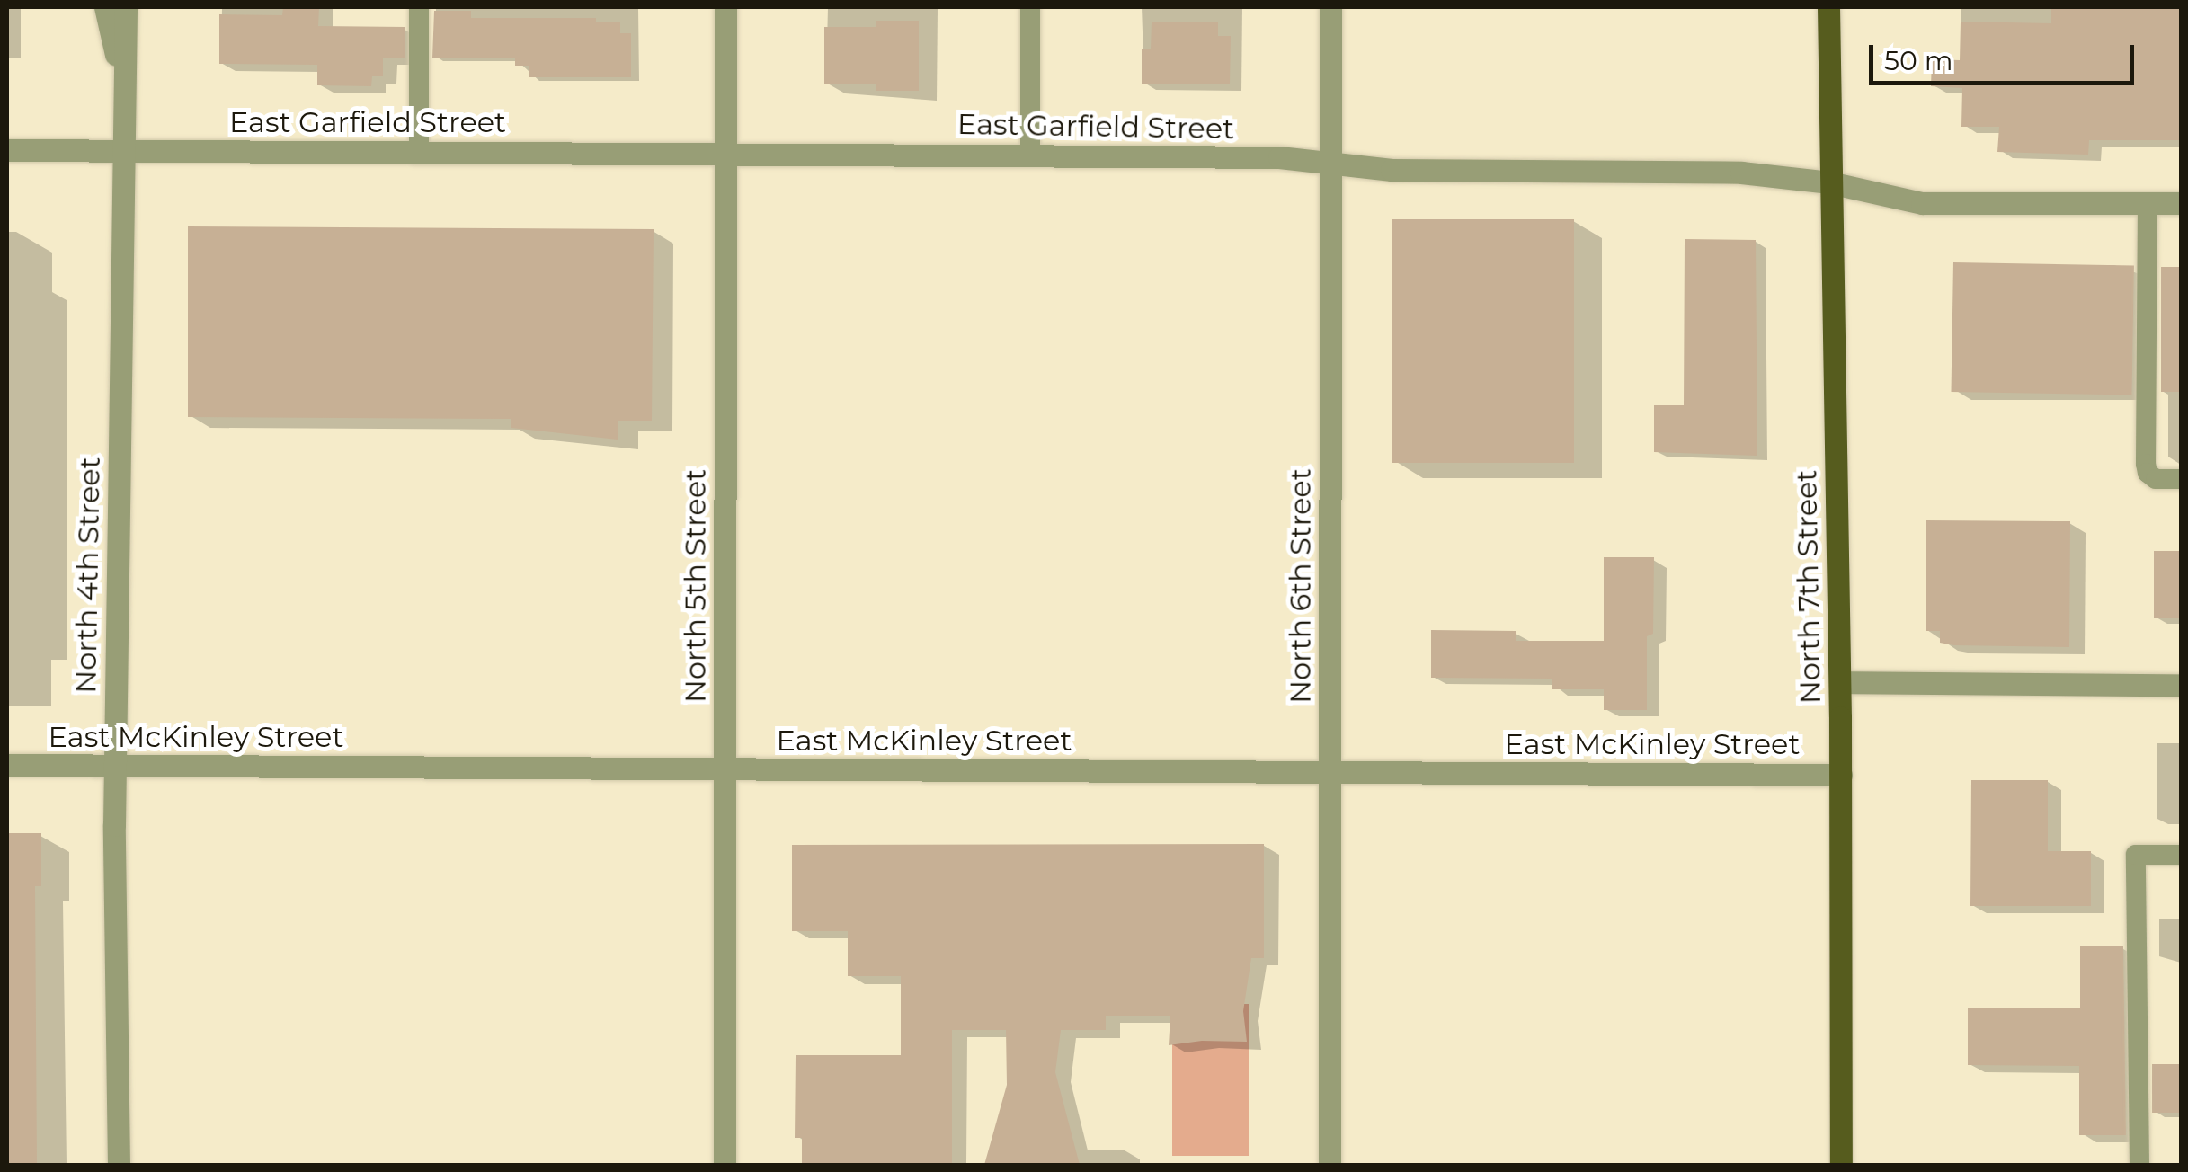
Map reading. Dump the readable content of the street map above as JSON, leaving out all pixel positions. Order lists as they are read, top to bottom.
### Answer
{
  "streets": {
    "main road": ["North 7th Street"],
    "street": [
      "East Garfield Street",
      "North 4th Street",
      "North 5th Street",
      "North 6th Street",
      "East McKinley Street"
    ]
  },
  "crossings": [
    ["East Garfield Street", "North 4th Street"],
    ["East Garfield Street", "North 5th Street"],
    ["East Garfield Street", "North 6th Street"],
    ["East Garfield Street", "North 7th Street"],
    ["North 4th Street", "East McKinley Street"],
    ["North 5th Street", "East McKinley Street"],
    ["North 6th Street", "East McKinley Street"],
    ["North 7th Street", "East McKinley Street"]
  ],
  "scale_bar": "50 m"
}
